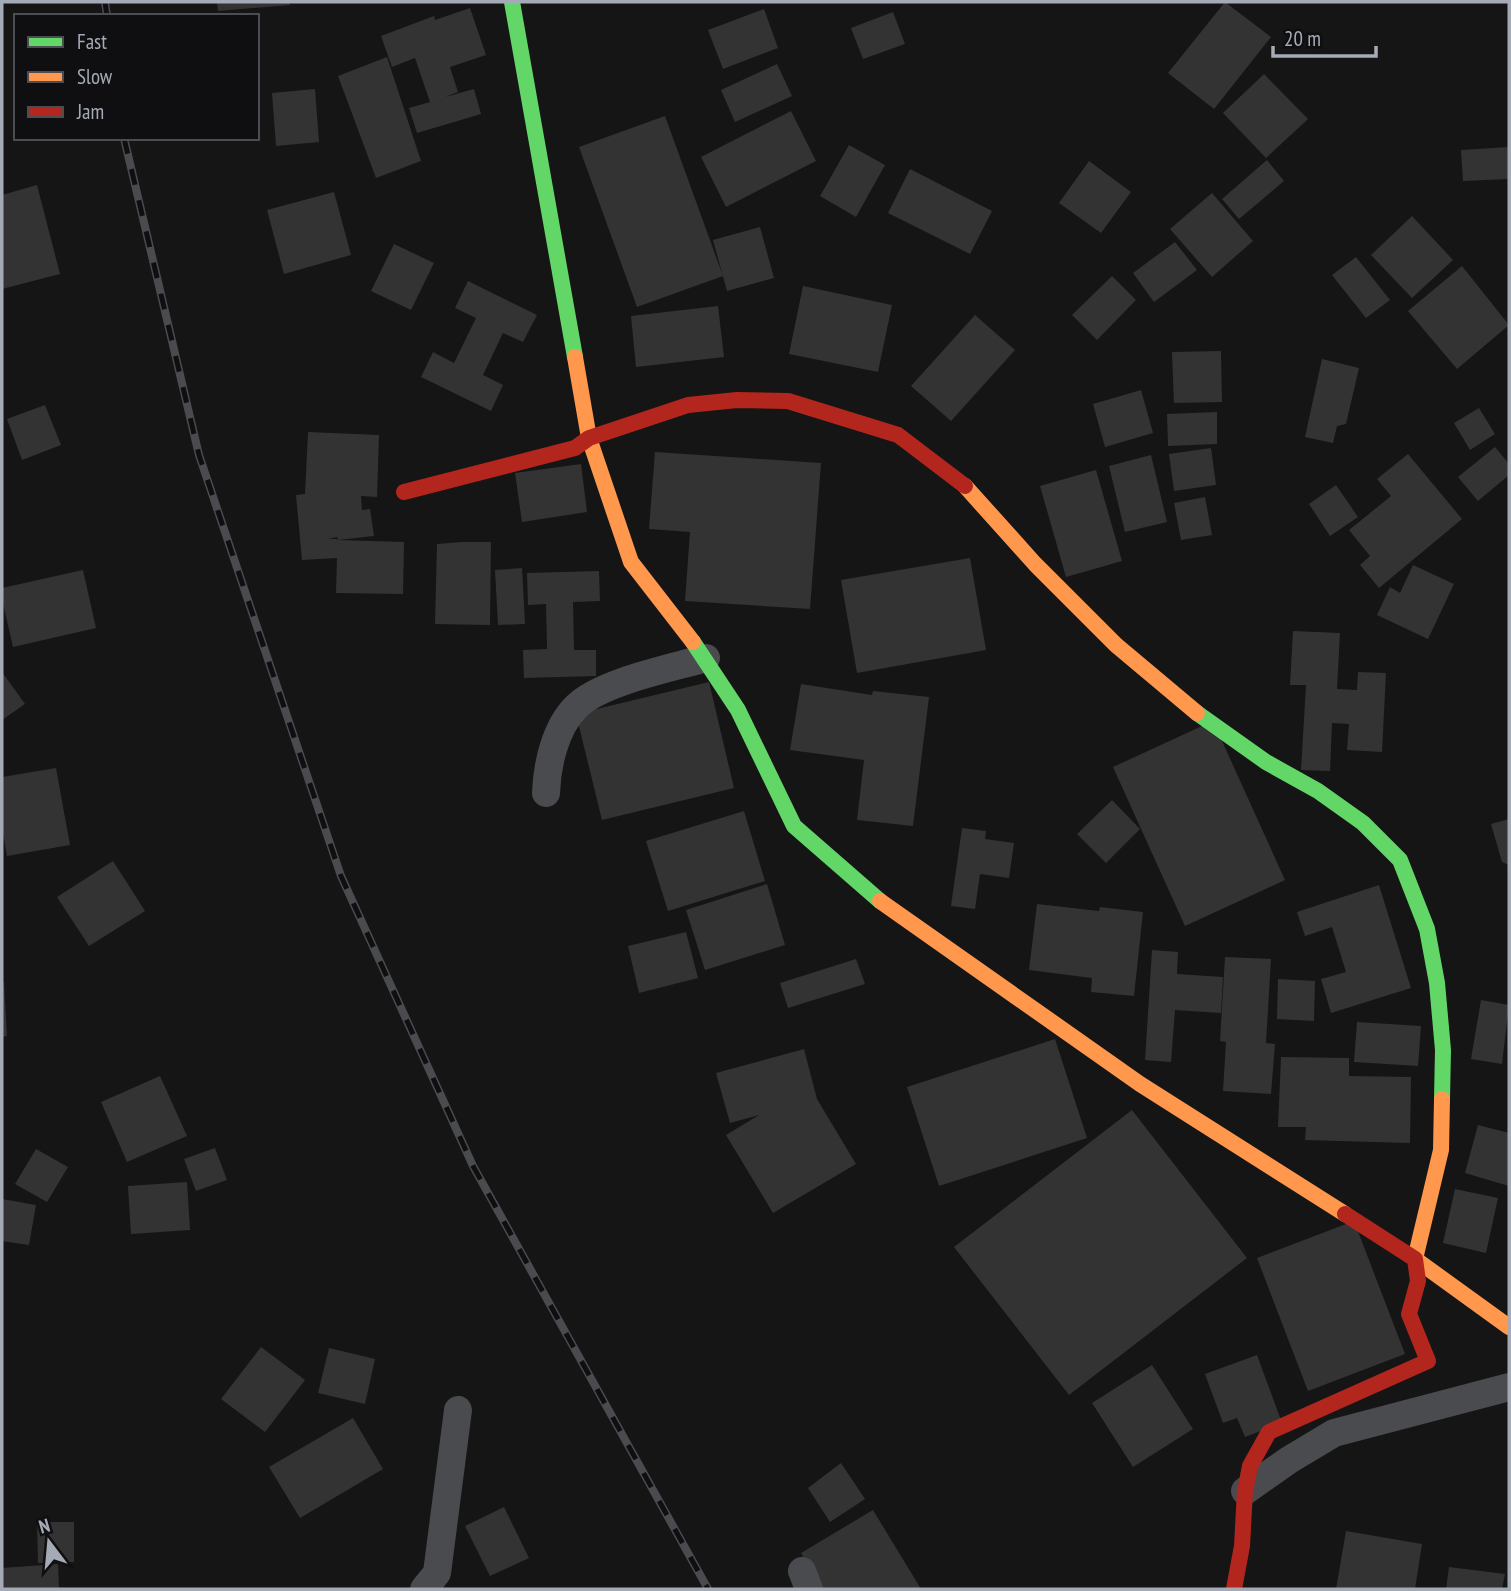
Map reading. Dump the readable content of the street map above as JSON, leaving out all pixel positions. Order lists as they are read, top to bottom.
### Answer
{
  "legend": ["Fast", "Slow", "Jam"],
  "scale_bar": "20 m",
  "north": "top"
}
